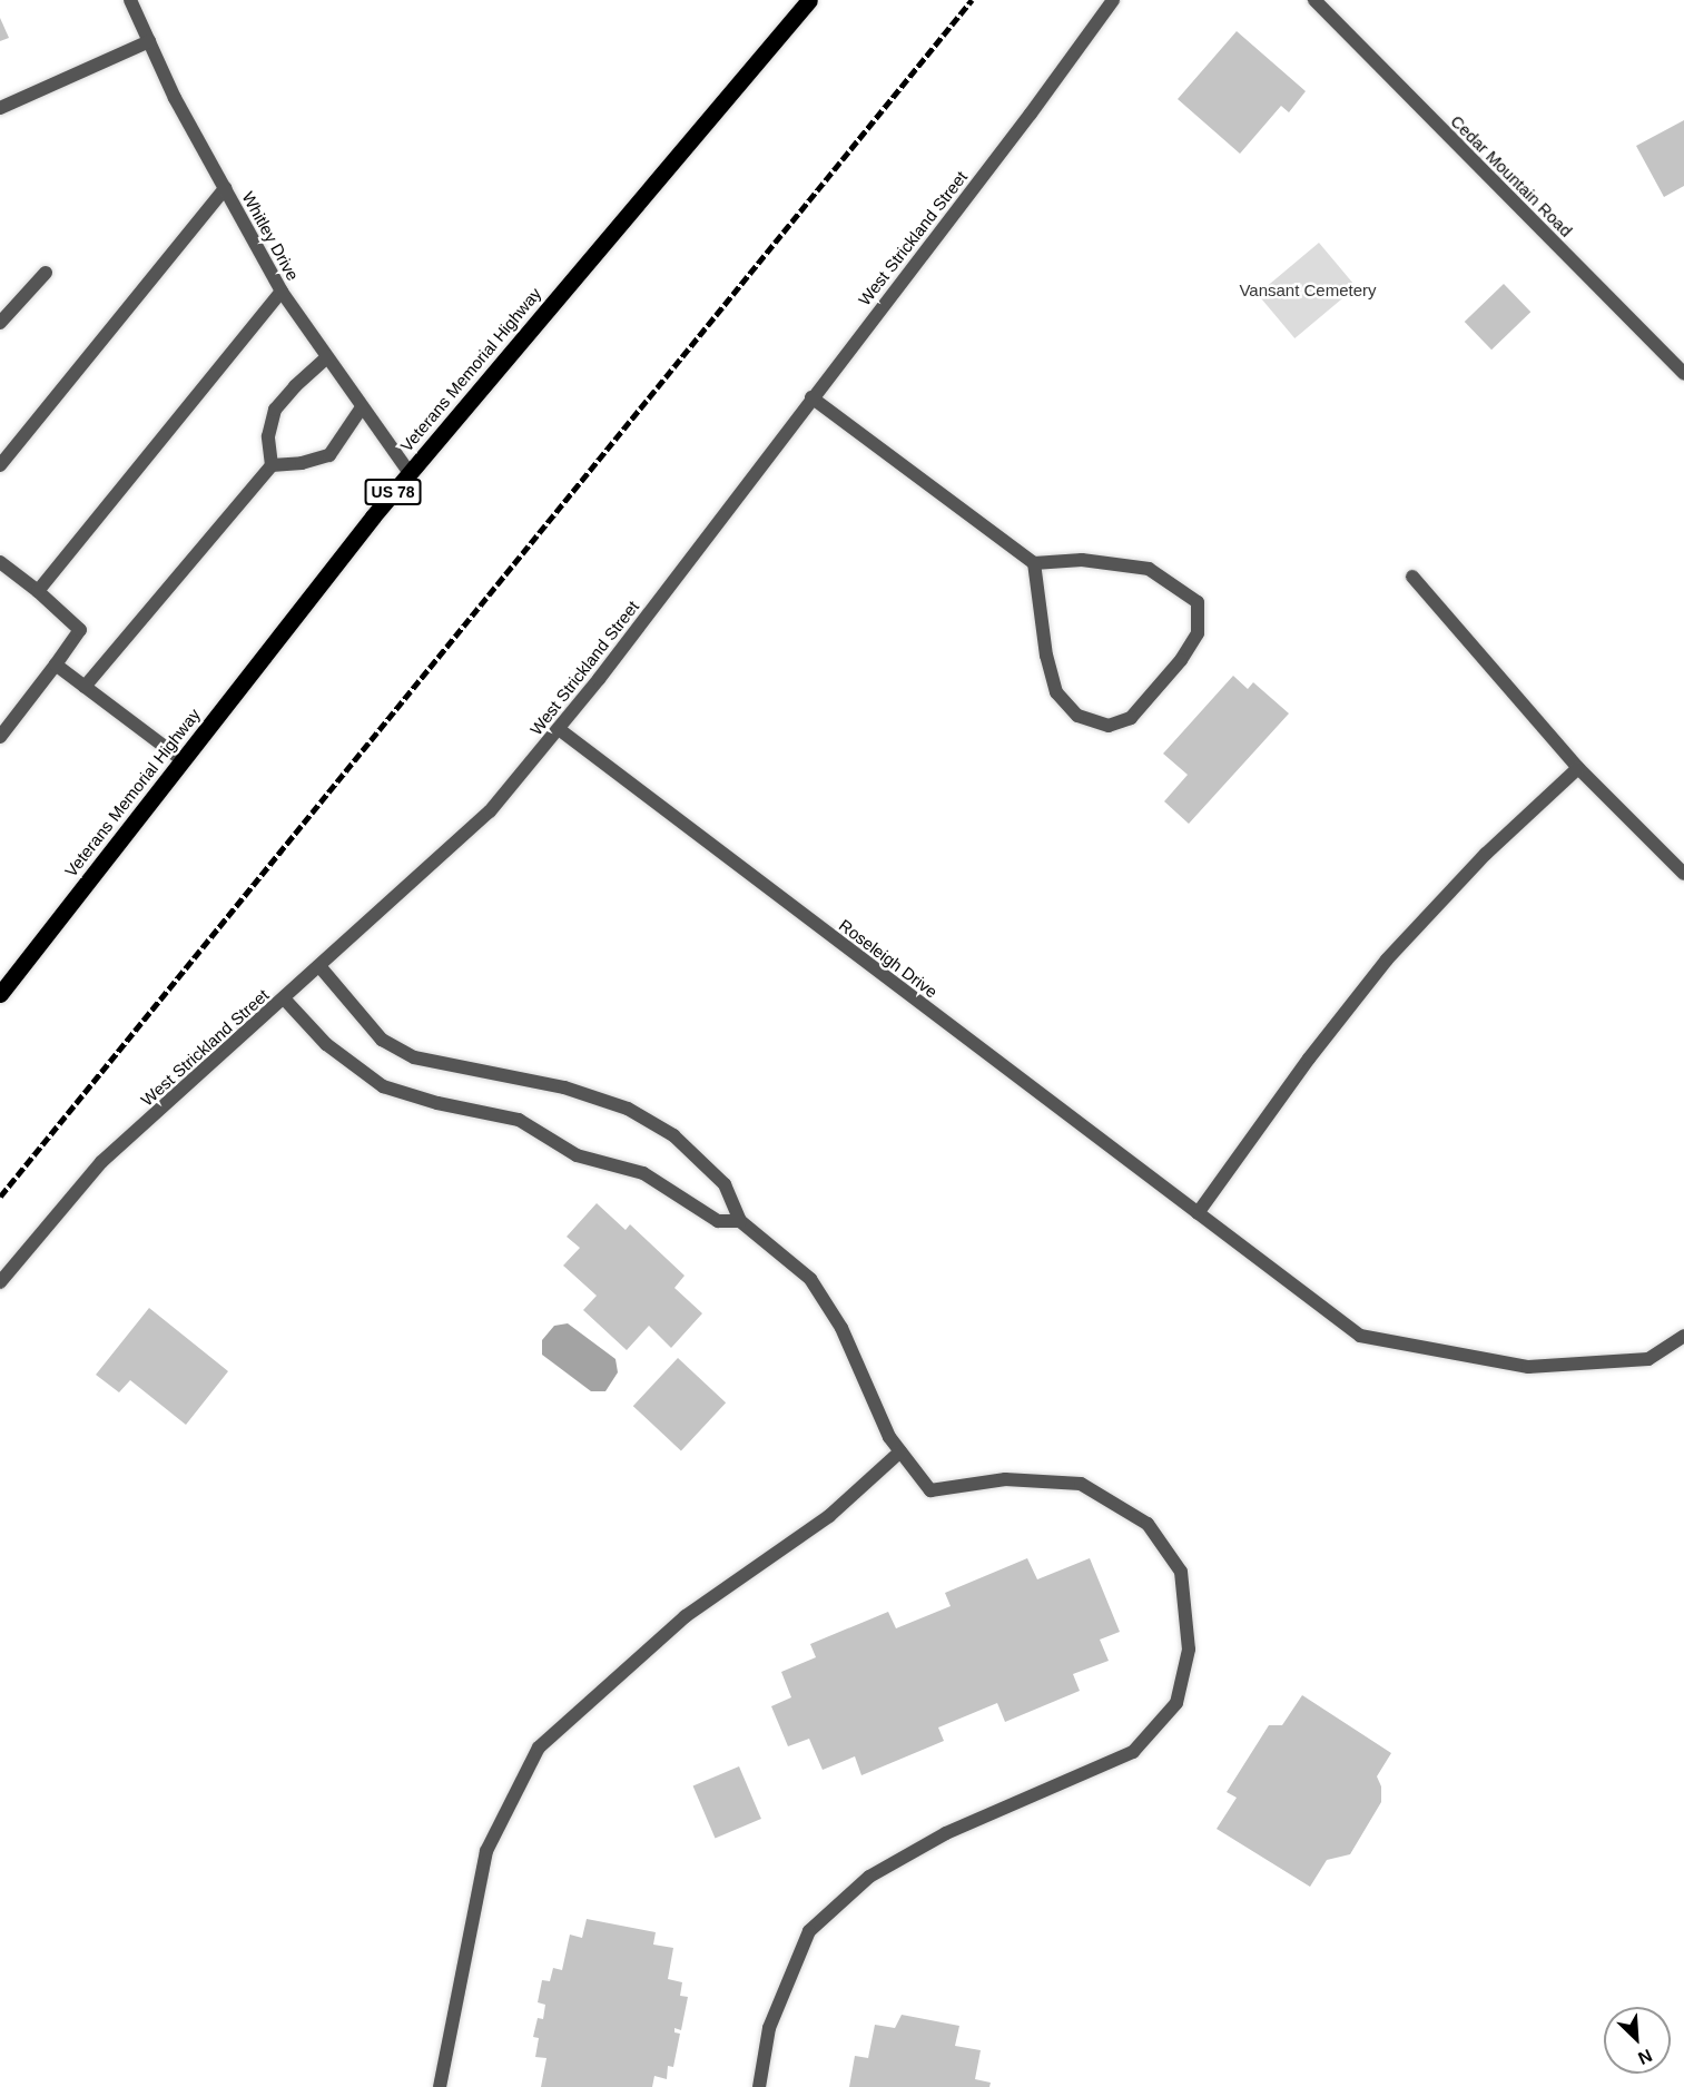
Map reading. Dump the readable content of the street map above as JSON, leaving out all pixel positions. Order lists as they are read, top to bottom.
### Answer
{
  "streets": {
    "main road": ["Veterans Memorial Highway", "US 78"],
    "street": [
      "Cedar Mountain Road",
      "Whitley Drive",
      "West Strickland Street",
      "Roseleigh Drive"
    ]
  },
  "crossings": [
    ["Whitley Drive", "Veterans Memorial Highway"],
    ["West Strickland Street", "Roseleigh Drive"]
  ],
  "parks": ["Vansant Cemetery"],
  "north": "bottom right"
}
